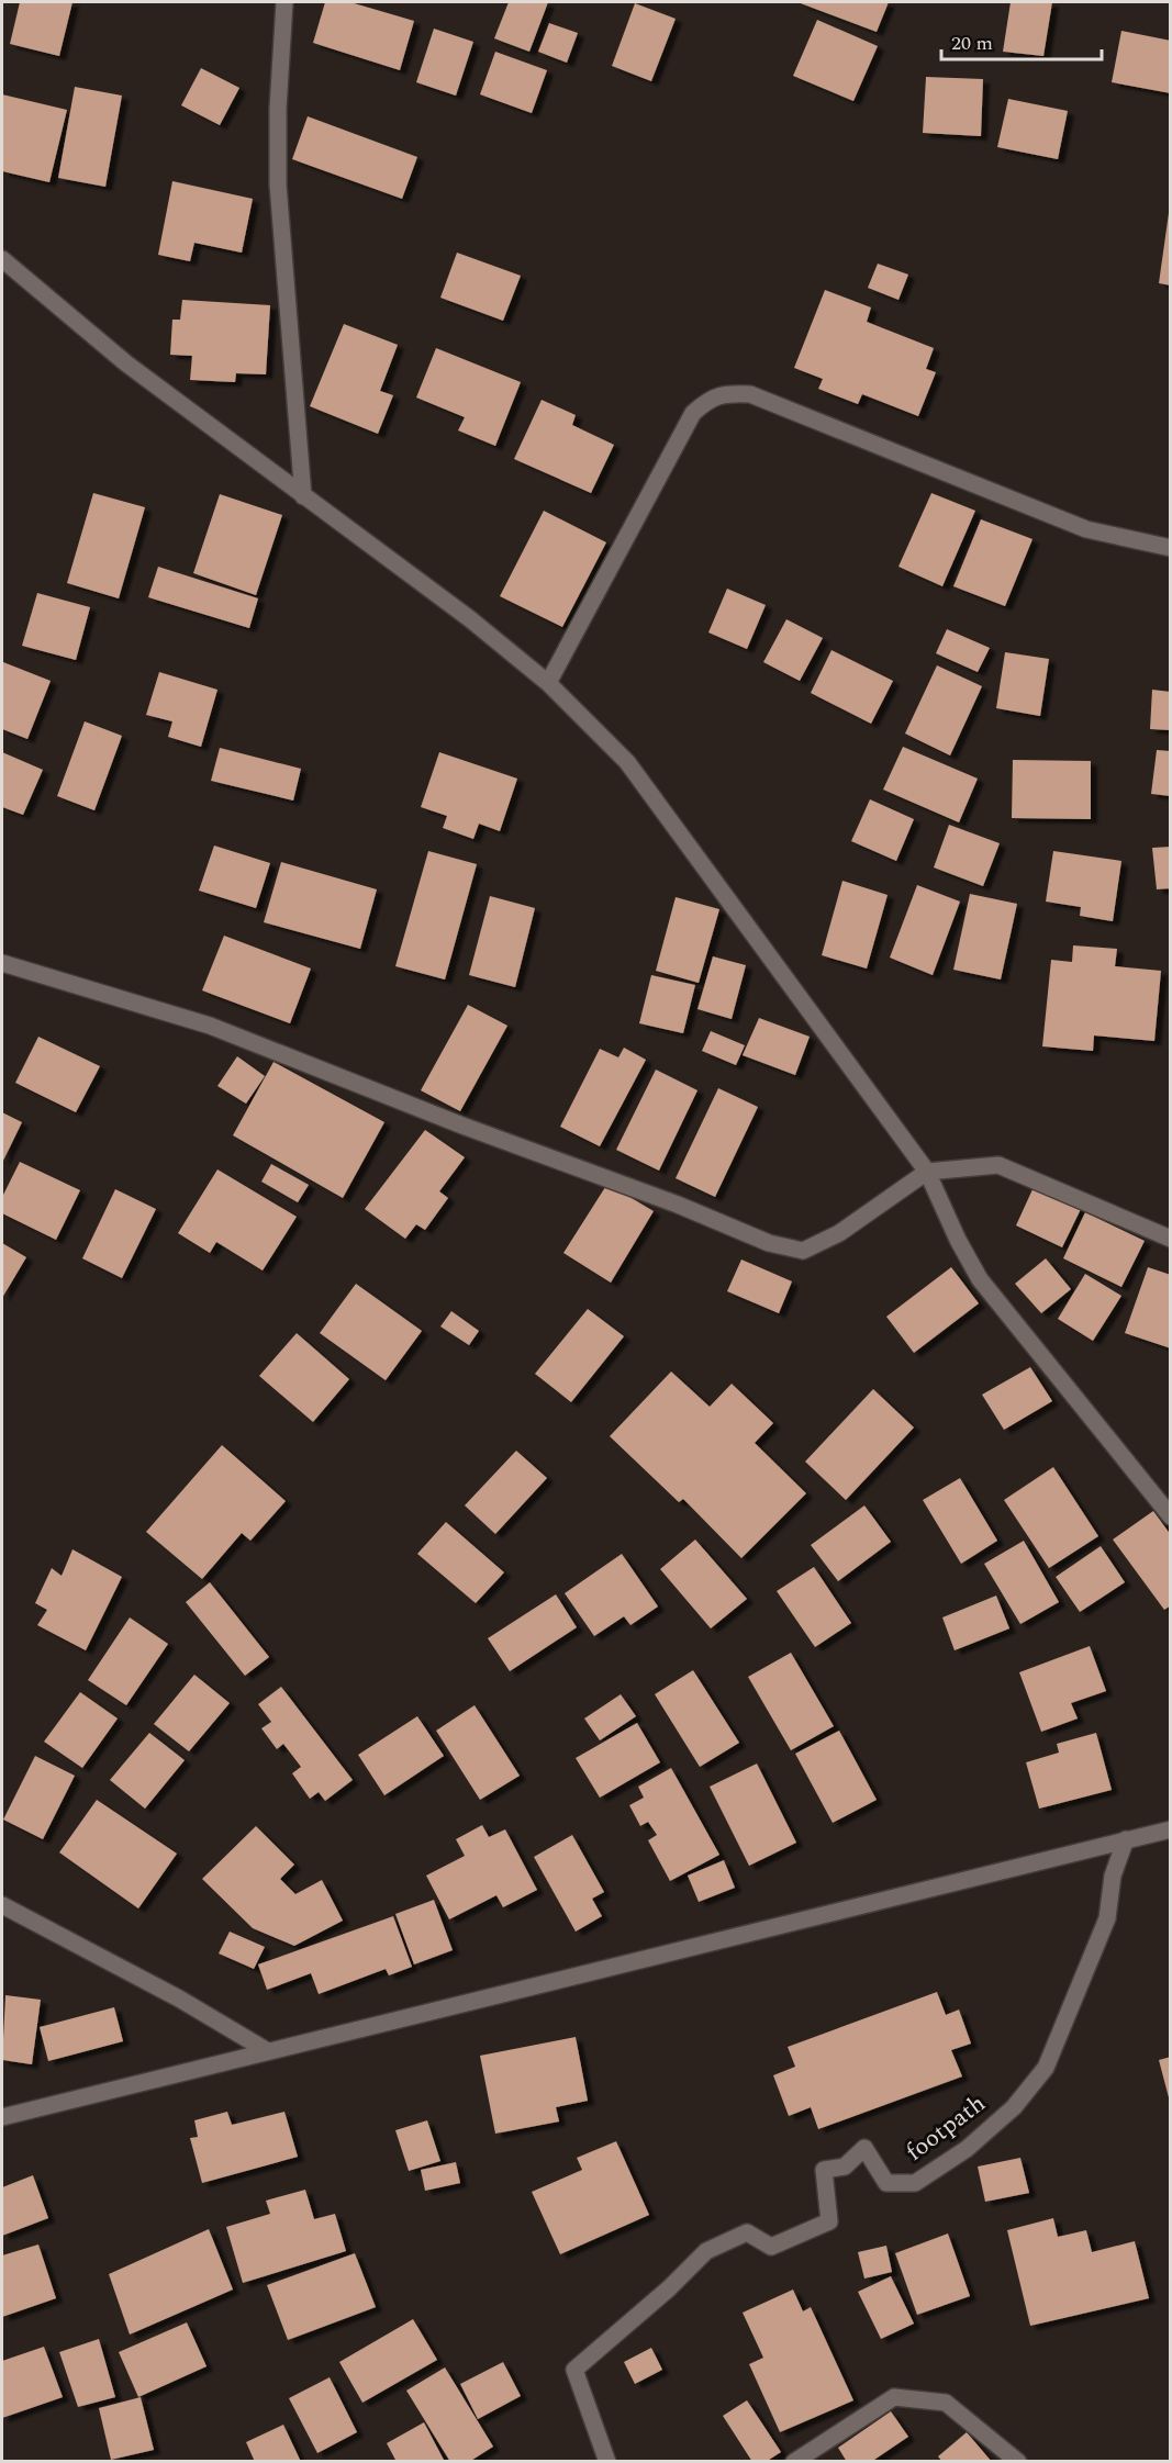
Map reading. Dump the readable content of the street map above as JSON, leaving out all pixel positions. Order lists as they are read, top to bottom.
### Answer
{
  "streets": {
    "street": ["footpath"]
  },
  "scale_bar": "20 m"
}
